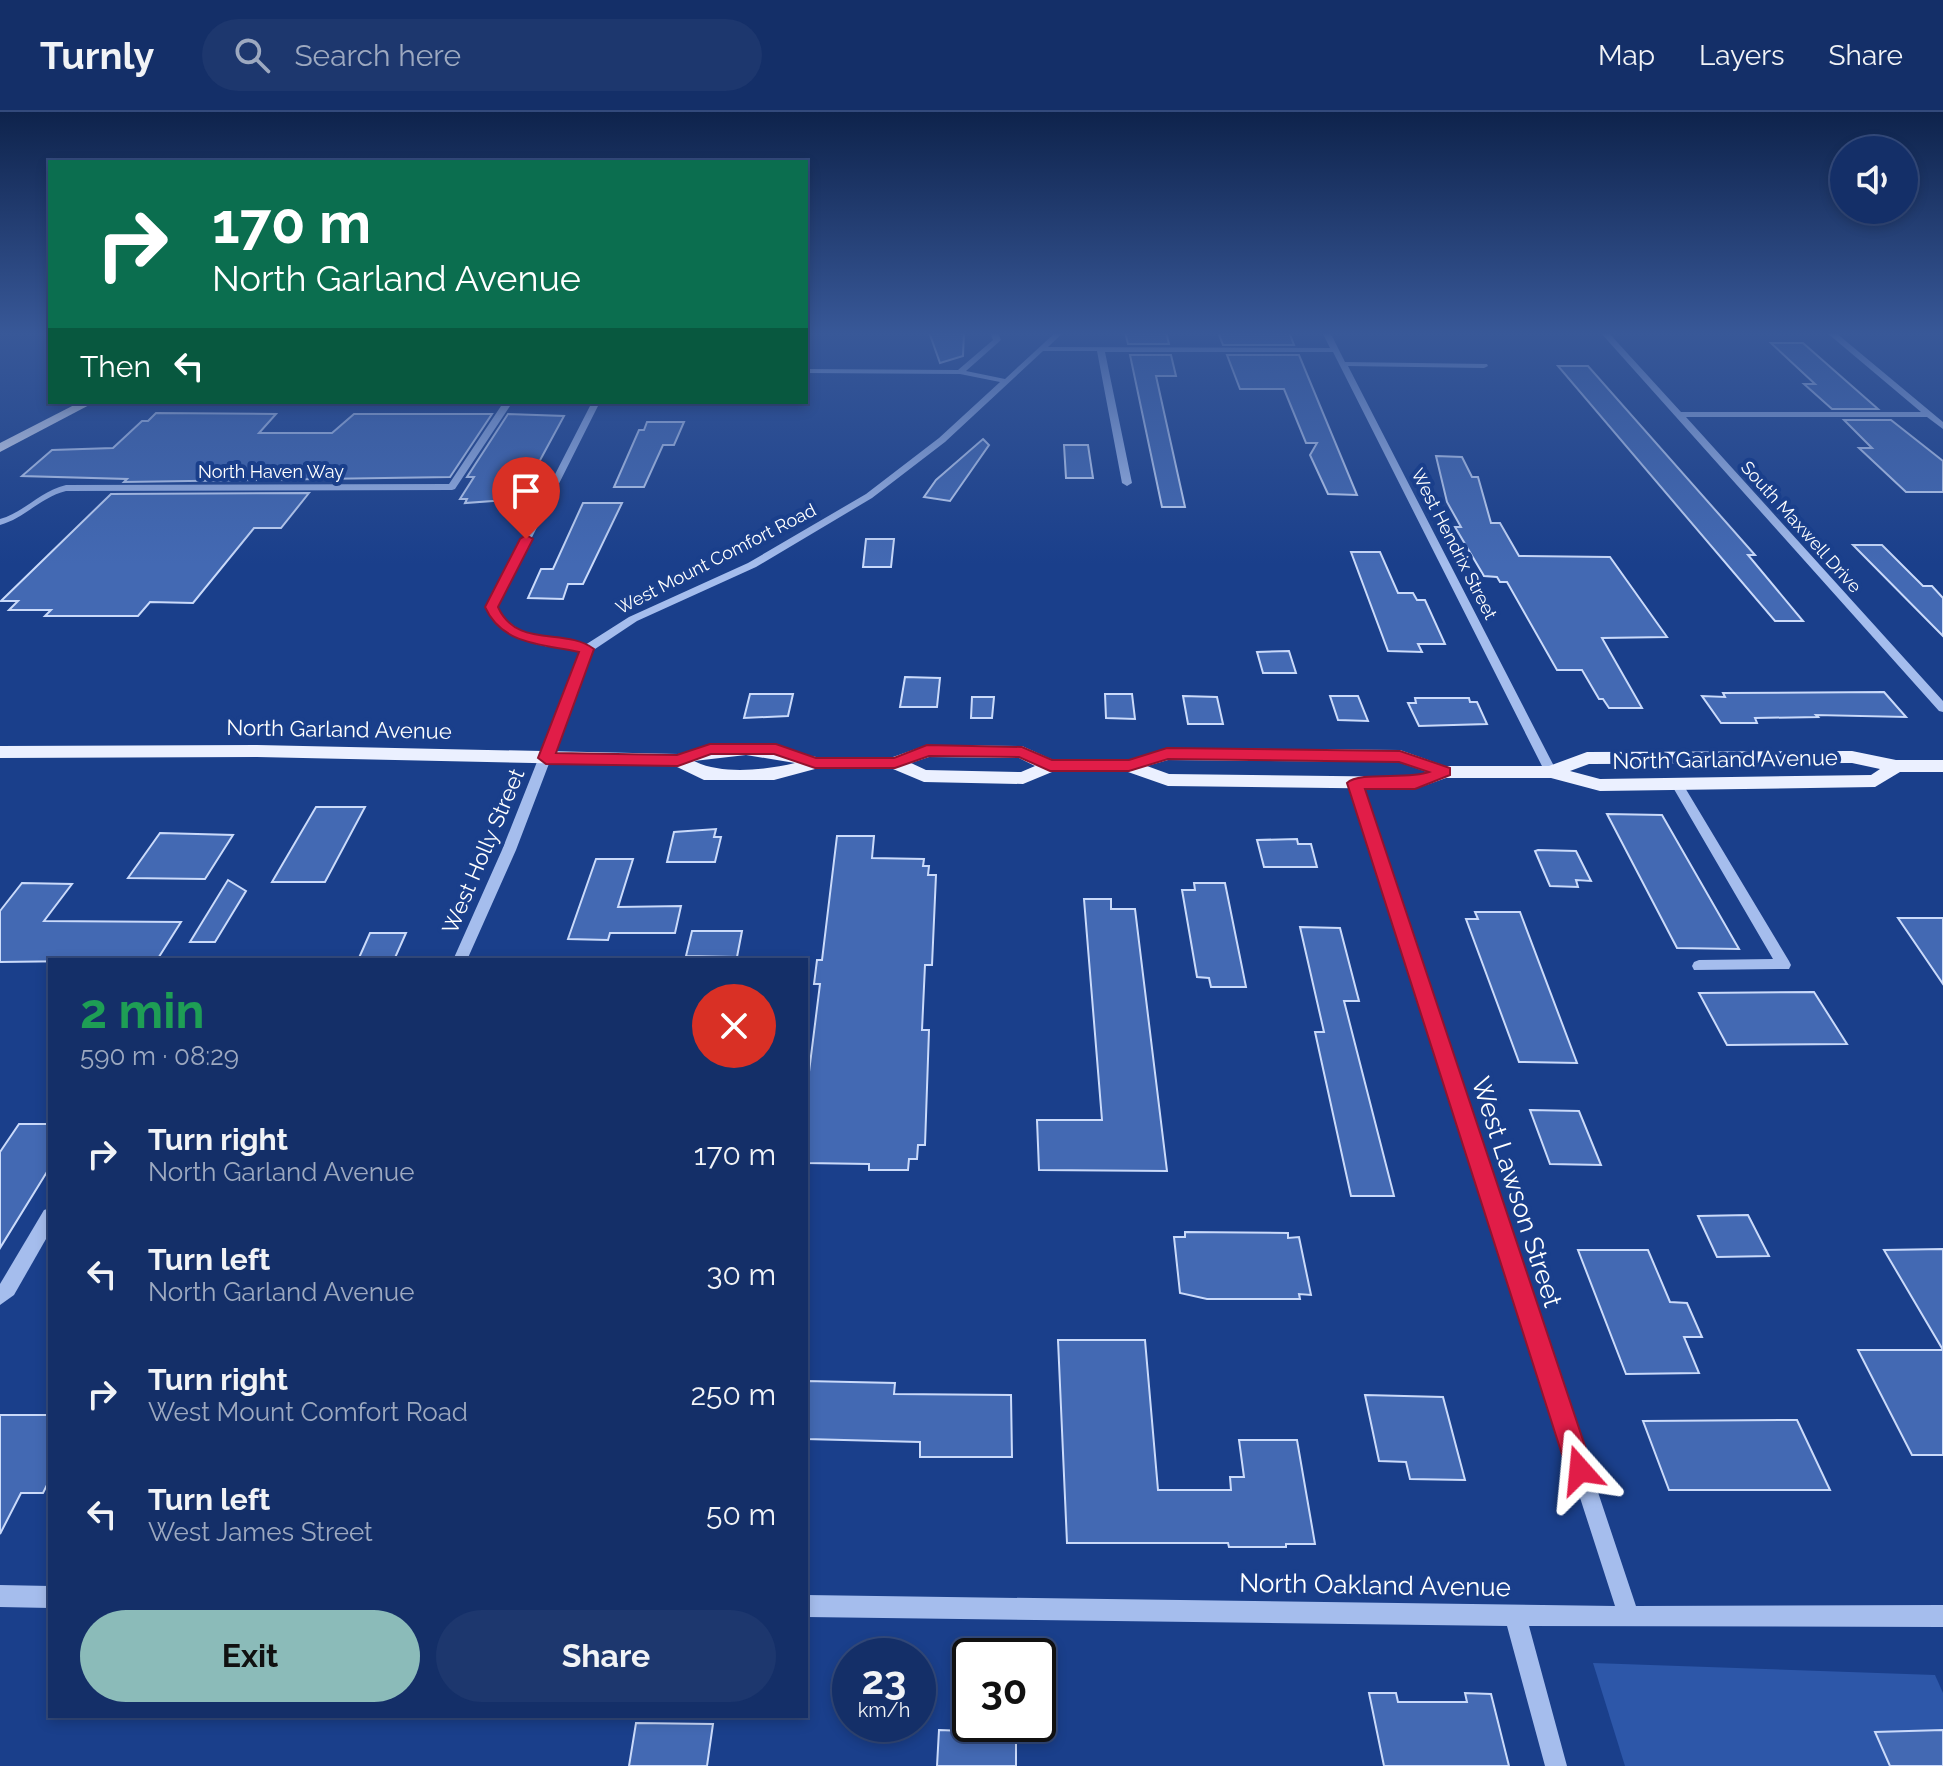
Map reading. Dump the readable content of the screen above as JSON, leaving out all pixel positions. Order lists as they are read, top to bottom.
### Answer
{
  "streets": {
    "main road": ["North Garland Avenue"],
    "street": [
      "North Haven Way",
      "South Maxwell Drive",
      "West Hendrix Street",
      "West Mount Comfort Road",
      "West Holly Street",
      "West Lawson Street",
      "North Oakland Avenue"
    ]
  },
  "crossings": [
    ["West Hendrix Street", "North Garland Avenue"],
    ["North Garland Avenue", "West Holly Street"],
    ["North Garland Avenue", "West Lawson Street"],
    ["West Lawson Street", "North Oakland Avenue"]
  ],
  "page": {
    "header": "Turnly",
    "search": "Search here",
    "nav": ["Map", "Layers", "Share"],
    "turn": ["170 m", "North Garland Avenue"],
    "then": "Then",
    "heading": ["2 min", "590 m · 08:29"],
    "list": [
      {
        "name": "Turn right",
        "note": "North Garland Avenue",
        "value": "170 m"
      },
      {
        "name": "Turn left",
        "note": "North Garland Avenue",
        "value": "30 m"
      },
      {
        "name": "Turn right",
        "note": "West Mount Comfort Road",
        "value": "250 m"
      },
      {
        "name": "Turn left",
        "note": "West James Street",
        "value": "50 m"
      }
    ],
    "buttons": ["Exit", "Share"],
    "speed": "23 km/h",
    "limit": "30"
  }
}
